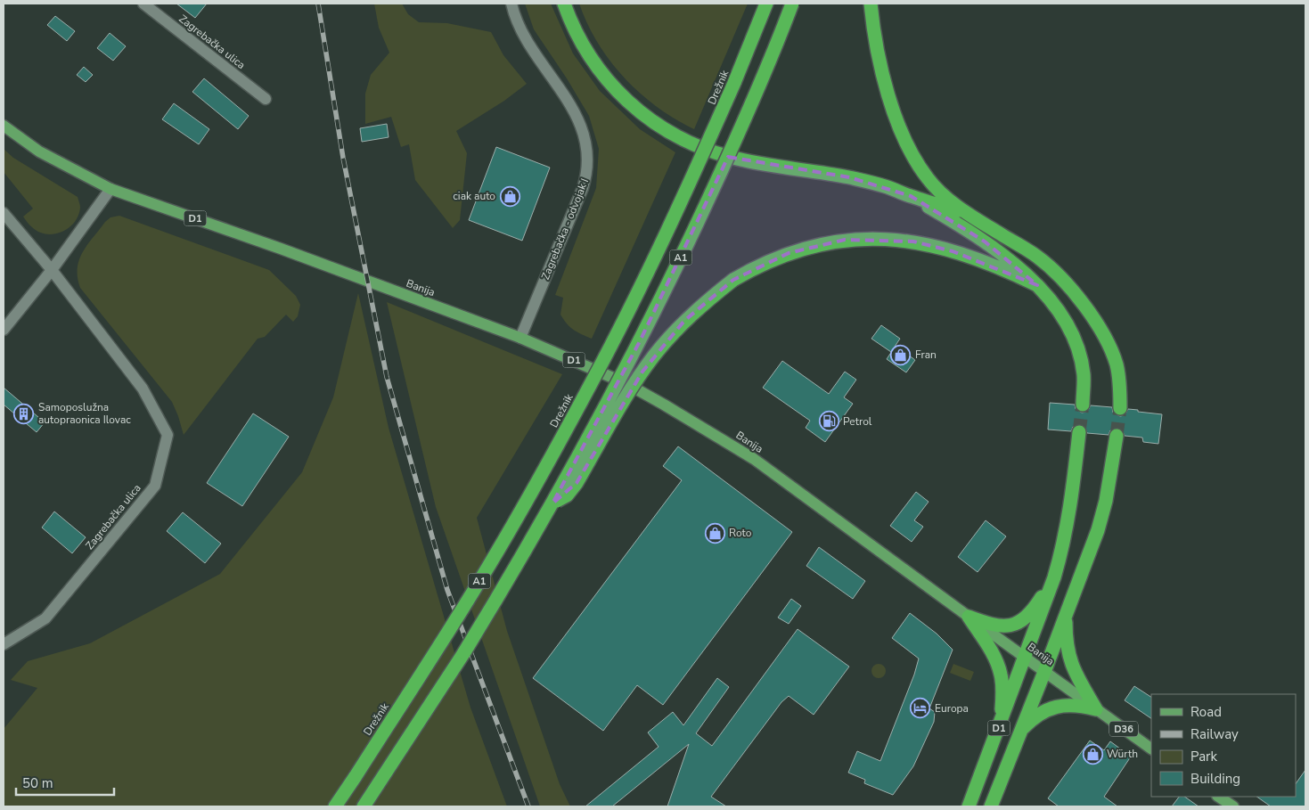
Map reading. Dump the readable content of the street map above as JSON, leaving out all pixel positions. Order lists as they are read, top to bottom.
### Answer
{
  "streets": {
    "highway": ["Drežnik", "D1", "A1"],
    "main road": ["Banija", "D36"],
    "street": ["Zagrebačka ulica", "Zagrebačka - odvojak I"]
  },
  "crossings": [
    ["D1", "Banija"],
    ["Zagrebačka - odvojak I", "Banija"]
  ],
  "places": {
    "shop": [
      "ciak auto",
      "Fran",
      "Roto",
      "Würth"
    ],
    "building": ["Samoposlužna autopraonica Ilovac"],
    "fuel station": ["Petrol"],
    "hotel": ["Europa"]
  },
  "legend": [
    "Road",
    "Railway",
    "Park",
    "Building"
  ],
  "scale_bar": "50 m"
}
